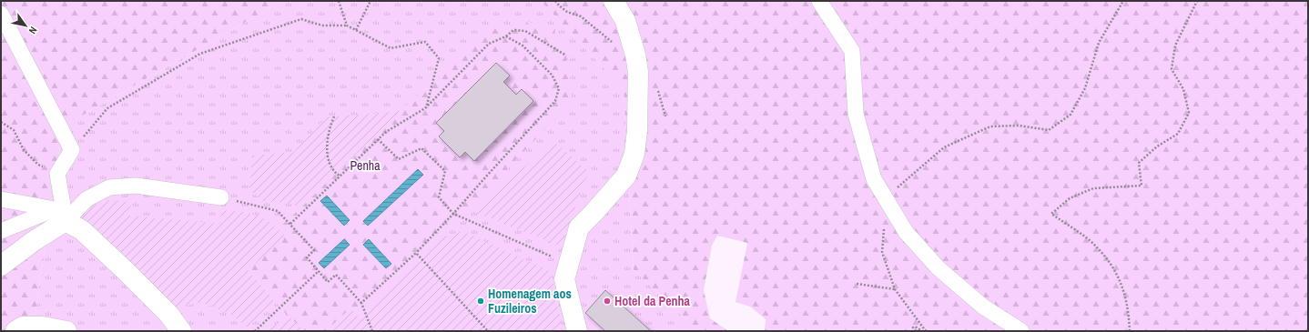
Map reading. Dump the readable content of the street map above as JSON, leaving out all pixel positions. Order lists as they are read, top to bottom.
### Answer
{
  "parks": ["Penha"],
  "places": ["Homenagem aos Fuzileiros", "Hotel da Penha"],
  "north": "bottom right"
}
